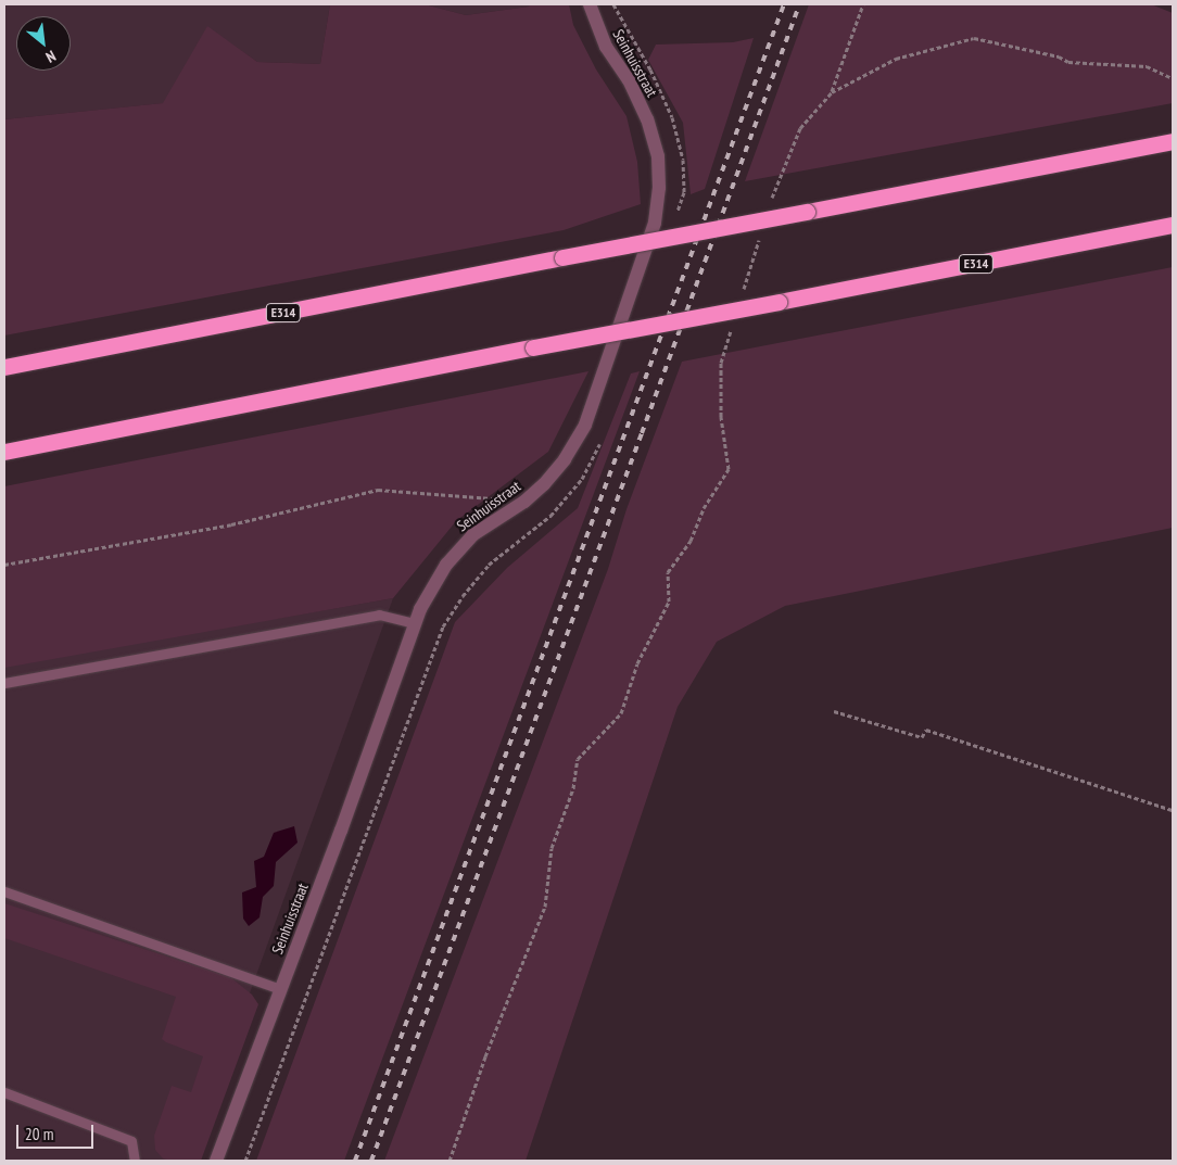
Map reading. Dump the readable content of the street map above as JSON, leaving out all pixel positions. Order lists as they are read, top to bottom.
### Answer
{
  "streets": {
    "highway": ["E314"],
    "street": ["Seinhuisstraat"]
  },
  "scale_bar": "20 m",
  "north": "bottom right"
}
